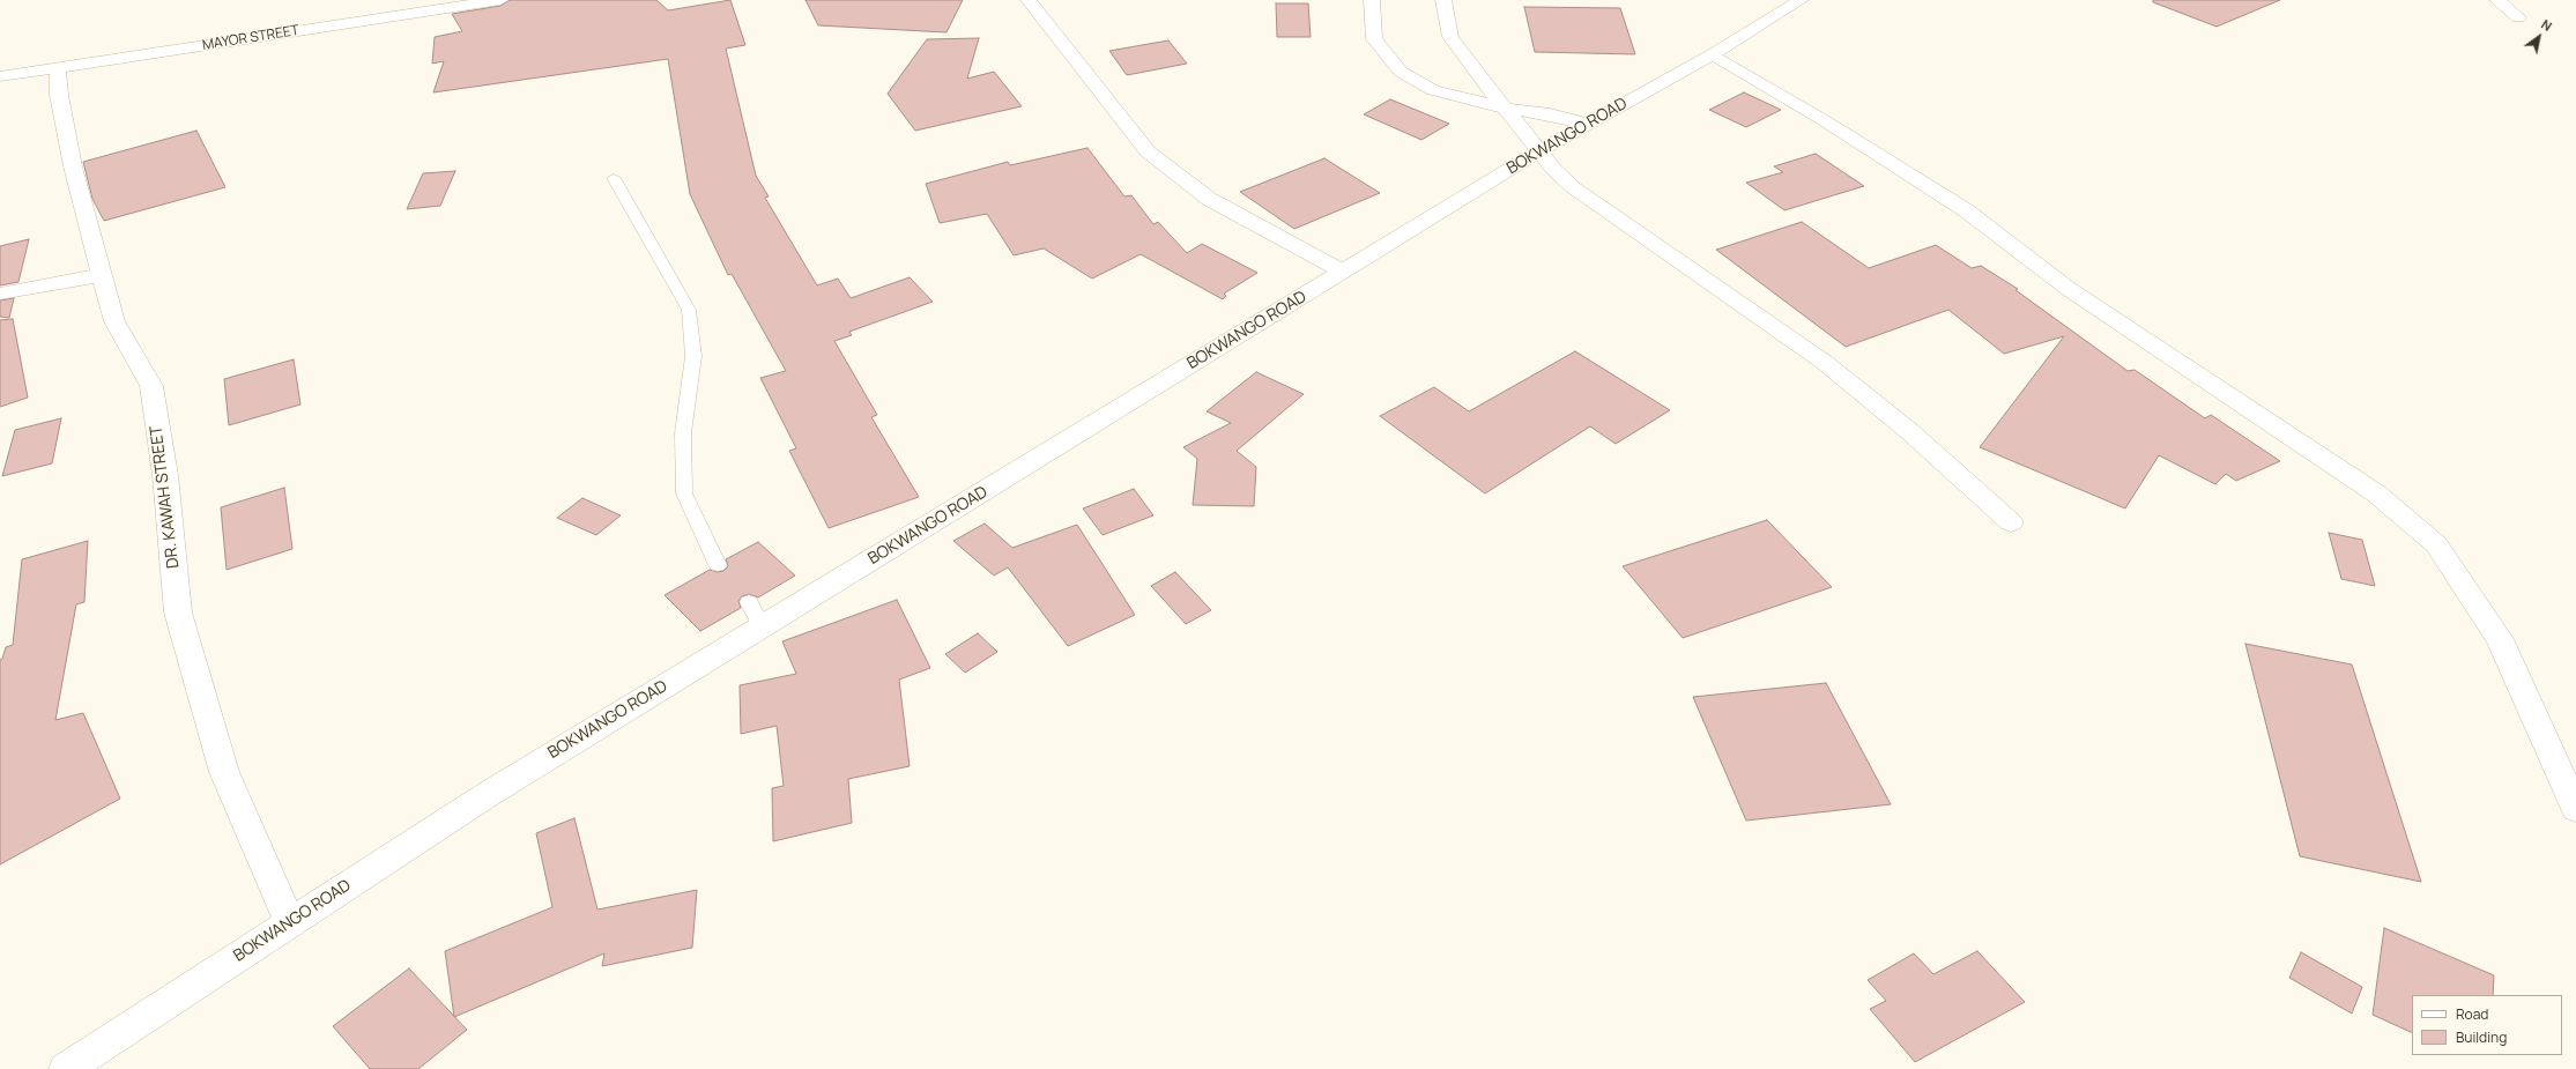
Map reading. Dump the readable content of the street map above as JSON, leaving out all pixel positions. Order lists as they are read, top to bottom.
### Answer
{
  "streets": {
    "street": ["MAYOR STREET", "BOKWANGO ROAD", "DR. KAWAH STREET"]
  },
  "crossings": [
    ["MAYOR STREET", "DR. KAWAH STREET"],
    ["BOKWANGO ROAD", "DR. KAWAH STREET"]
  ],
  "legend": ["Road", "Building"],
  "north": "top right"
}
